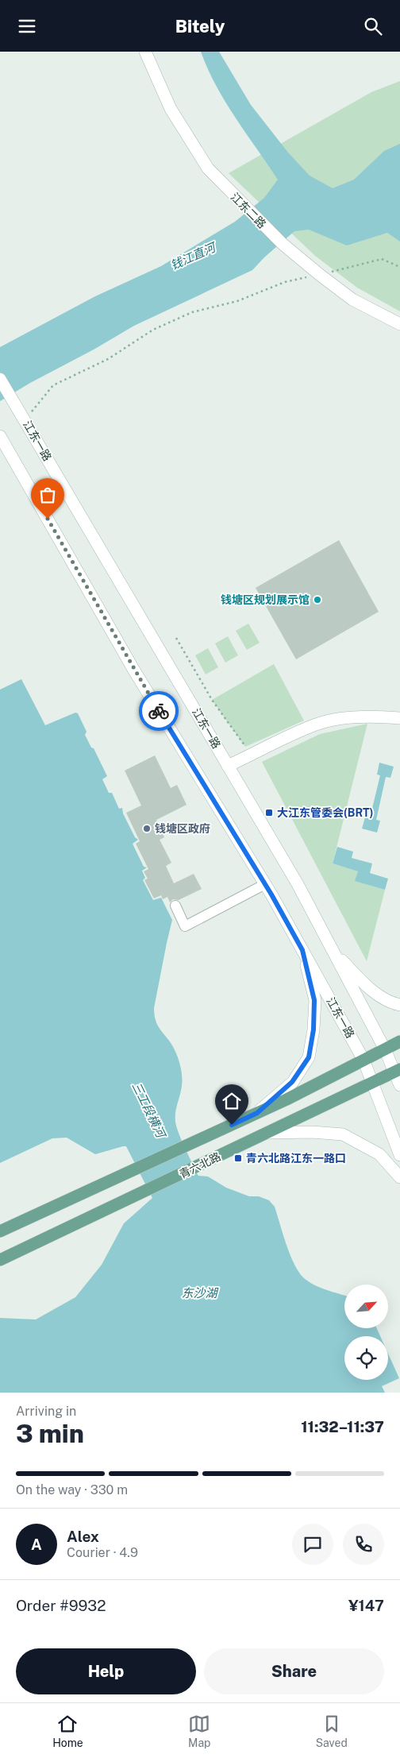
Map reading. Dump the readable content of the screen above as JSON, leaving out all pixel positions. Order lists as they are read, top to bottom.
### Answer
{
  "streets": {
    "main road": ["江东二路", "江东一路", "青六北路"]
  },
  "crossings": [
    ["江东一路", "青六北路"]
  ],
  "water": ["钱江直河", "三工段横河", "东沙湖"],
  "places": {
    "other": ["钱塘区规划展示馆", "钱塘区政府"],
    "transit": ["大江东管委会(BRT)", "青六北路江东一路口"]
  },
  "north": "top right",
  "page": {
    "header": "Bitely",
    "heading": ["3 min", "Arriving in", "11:32–11:37"],
    "panel": [
      "Alex",
      "Courier · 4.9",
      "Order #9932",
      "¥147"
    ],
    "bar": "On the way · 330 m",
    "round": "A",
    "buttons": ["Help", "Share"],
    "tabs": ["Home", "Map", "Saved"]
  }
}
